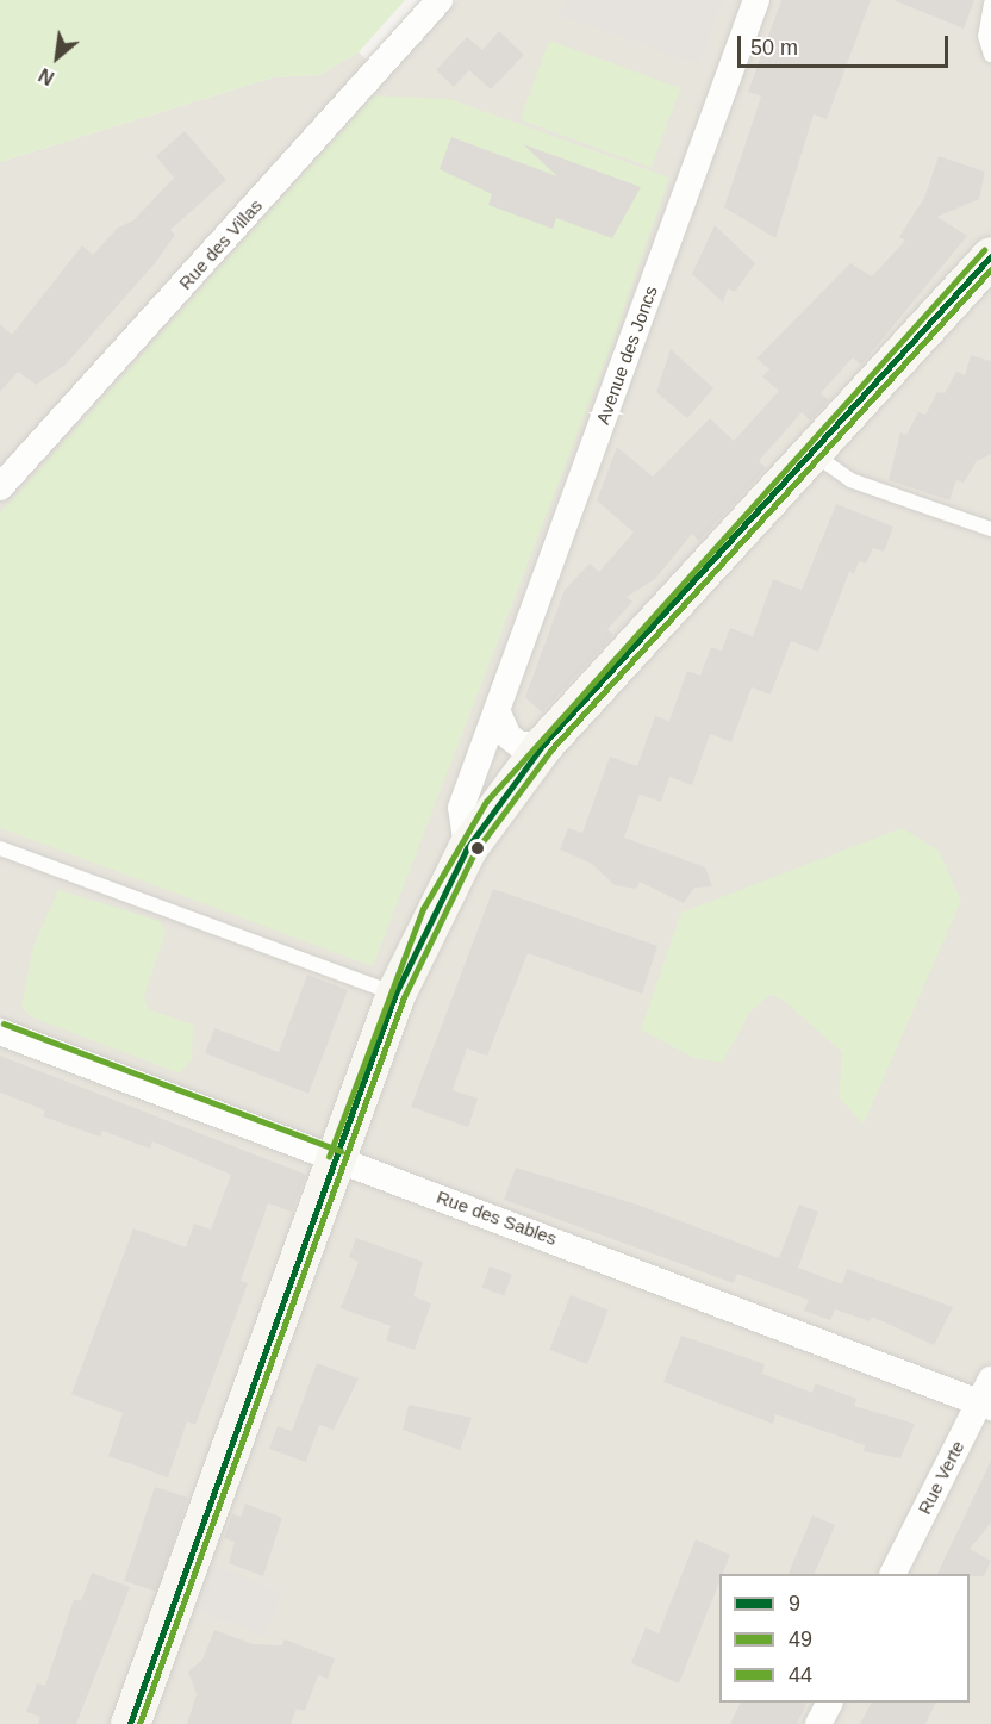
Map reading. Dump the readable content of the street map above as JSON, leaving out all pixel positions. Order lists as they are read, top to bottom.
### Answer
{
  "streets": {
    "street": [
      "Rue des Villas",
      "Avenue des Joncs",
      "Rue des Sables",
      "Rue Verte"
    ]
  },
  "crossings": [
    ["Rue des Sables", "Rue Verte"]
  ],
  "lines": ["transit line 44", "transit line 9", "transit line 49"],
  "legend": ["9", "49", "44"],
  "scale_bar": "50 m",
  "north": "bottom left"
}
